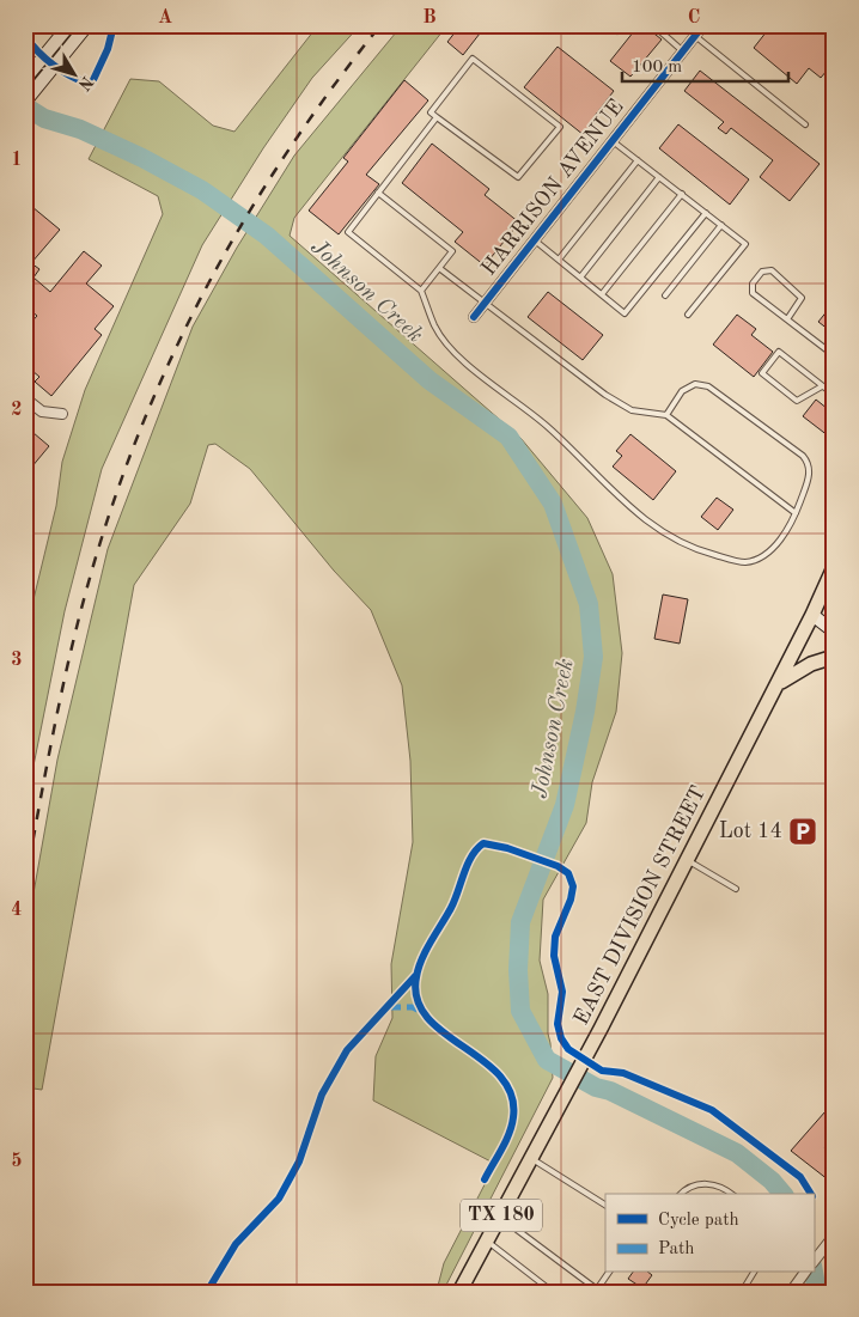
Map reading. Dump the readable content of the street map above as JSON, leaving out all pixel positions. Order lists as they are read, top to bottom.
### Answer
{
  "streets": {
    "main road": ["EAST DIVISION STREET", "TX 180"],
    "street": ["HARRISON AVENUE"]
  },
  "water": ["Johnson Creek"],
  "places": {
    "parking": ["Lot 14"]
  },
  "legend": ["Cycle path", "Path"],
  "scale_bar": "100 m",
  "north": "bottom right",
  "grid": {
    "columns": ["A", "B", "C"],
    "rows": [
      "1",
      "2",
      "3",
      "4",
      "5"
    ]
  }
}
